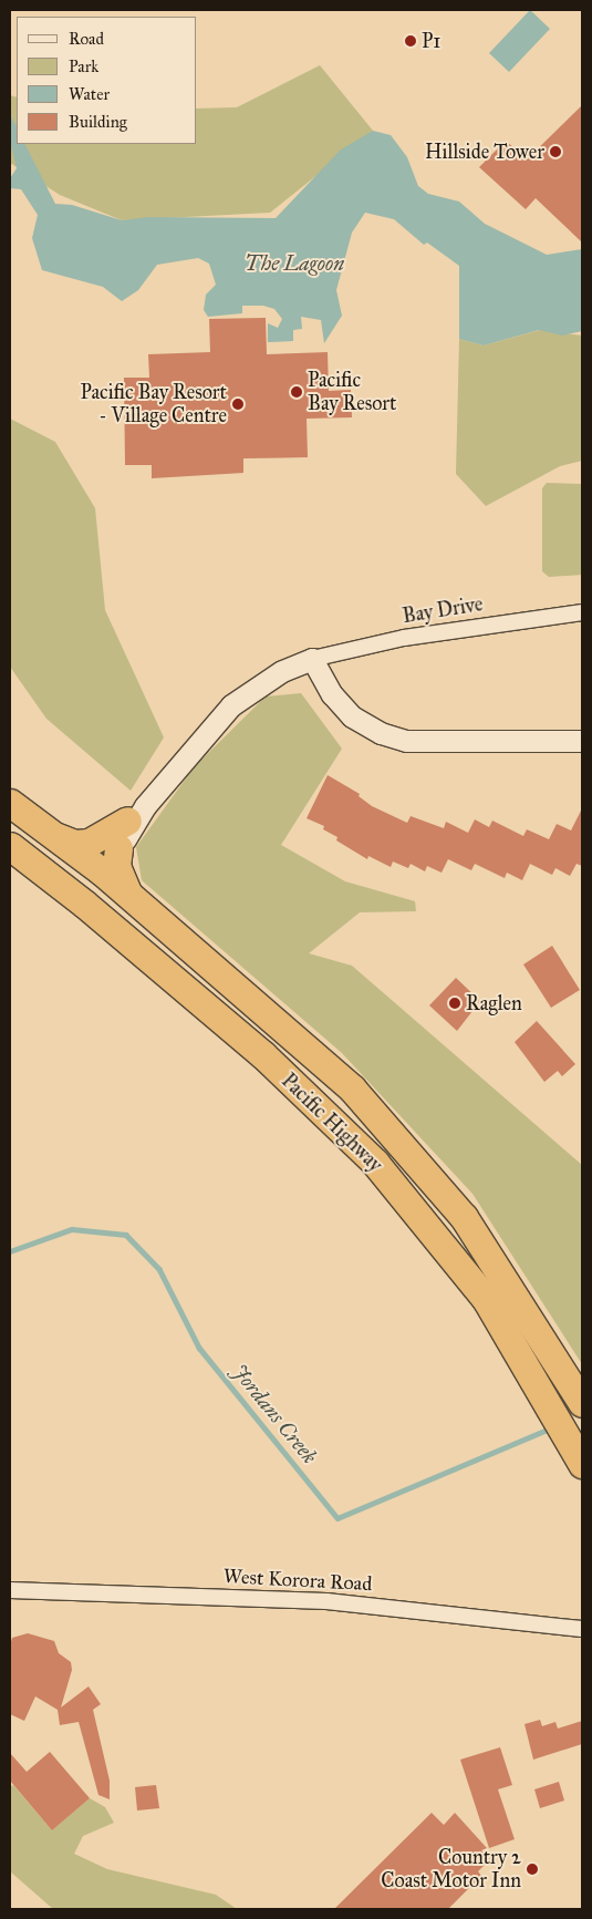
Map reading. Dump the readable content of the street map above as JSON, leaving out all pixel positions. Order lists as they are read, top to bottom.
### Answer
{
  "streets": {
    "highway": ["Pacific Highway"],
    "street": ["Bay Drive", "West Korora Road"]
  },
  "water": ["The Lagoon", "Jordans Creek"],
  "places": [
    "P1",
    "Hillside Tower",
    "Pacific Bay Resort",
    "Pacific Bay Resort - Village Centre",
    "Raglen",
    "Country 2 Coast Motor Inn"
  ],
  "legend": [
    "Road",
    "Park",
    "Water",
    "Building"
  ]
}
